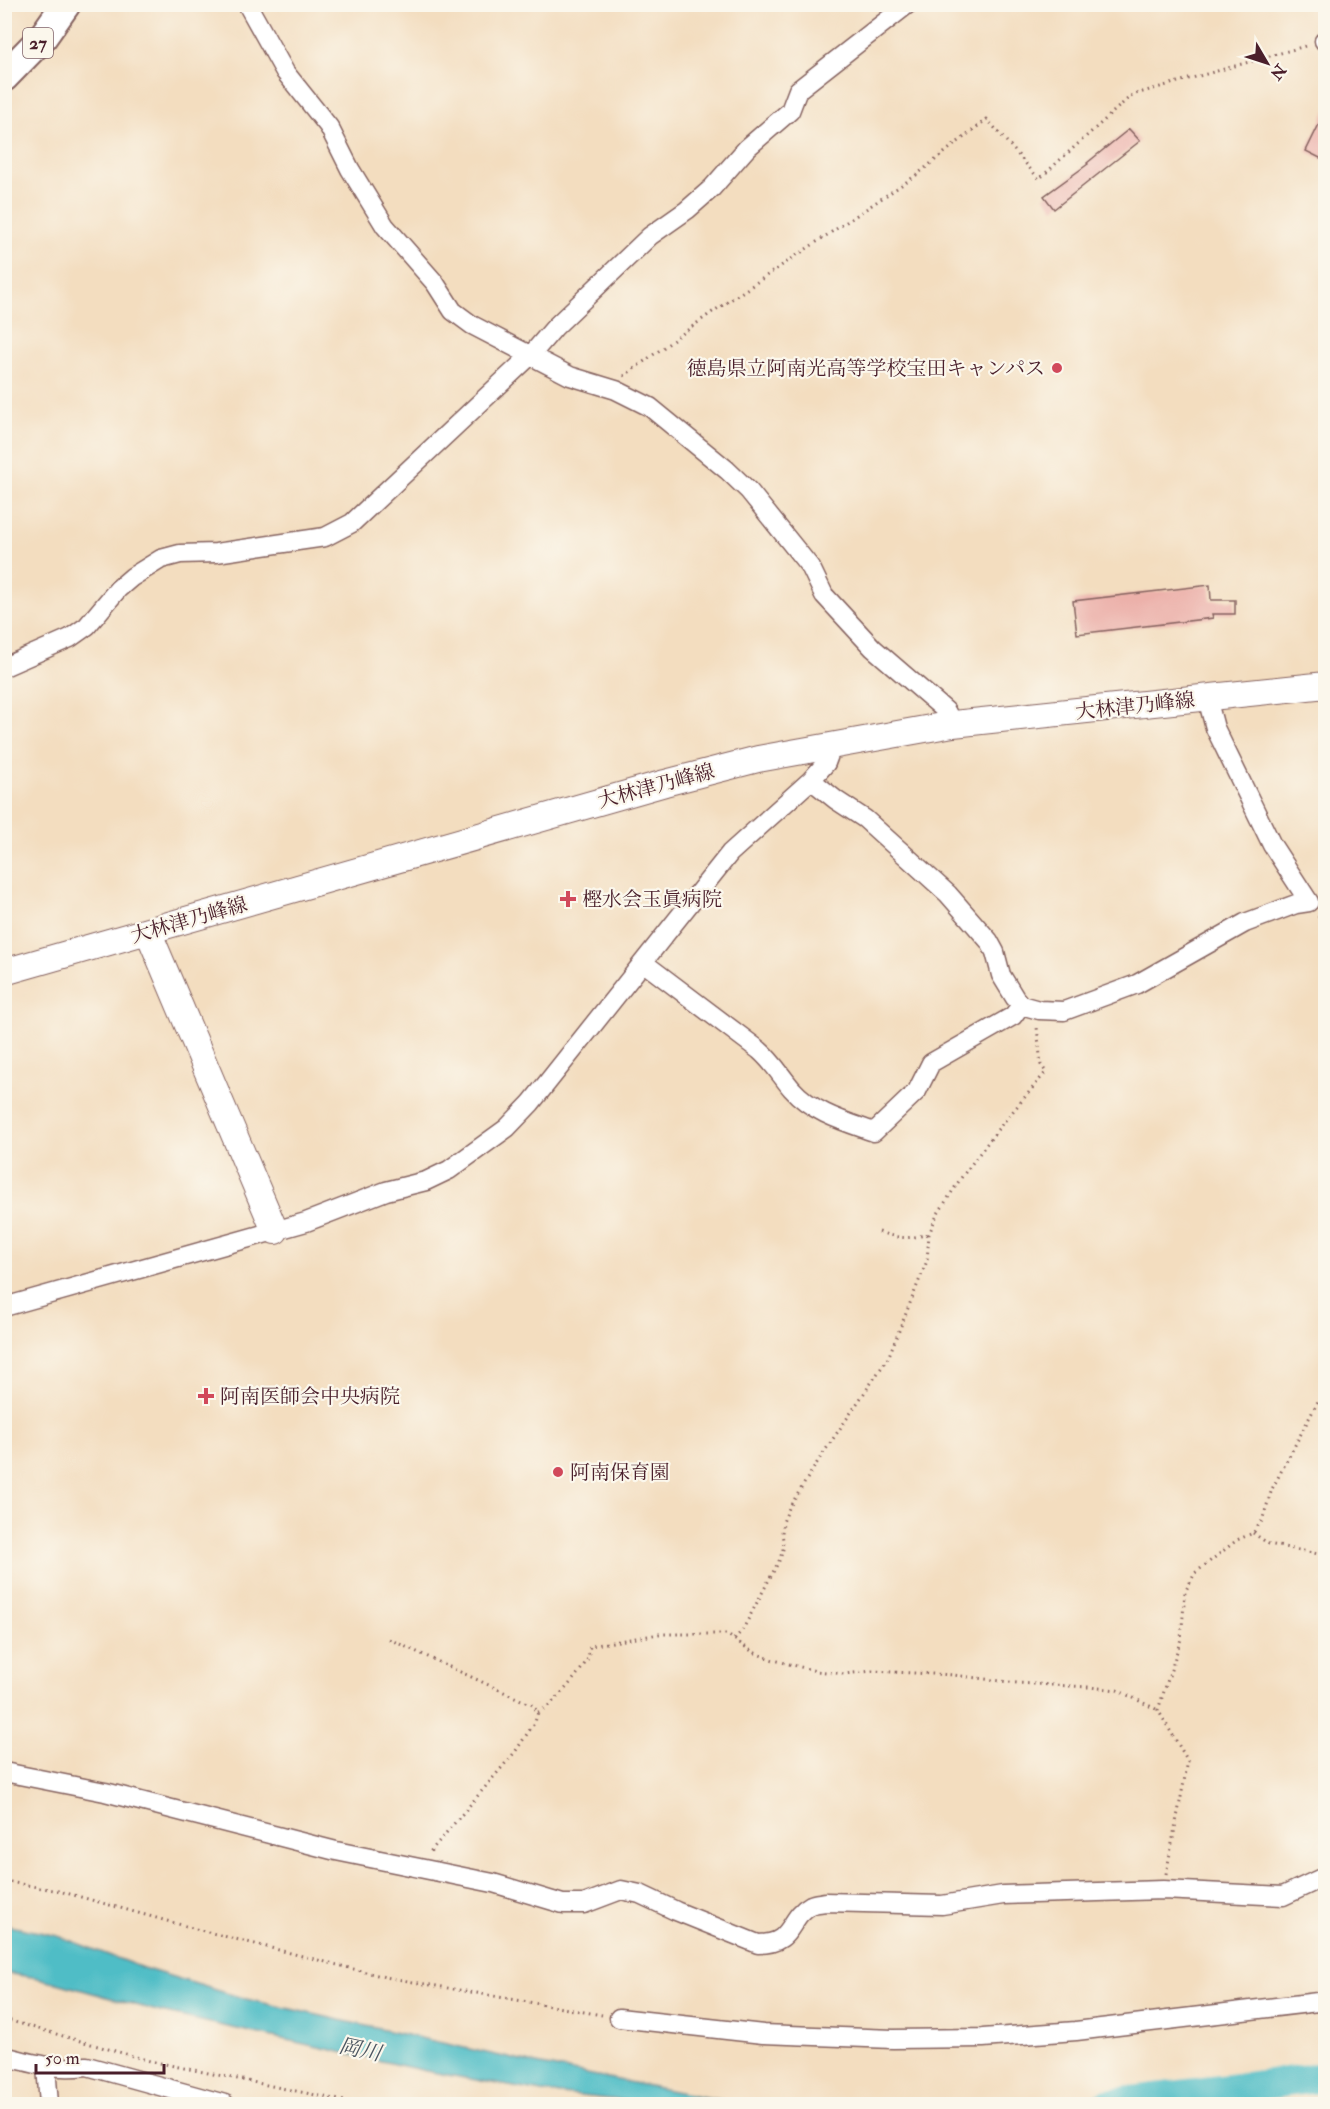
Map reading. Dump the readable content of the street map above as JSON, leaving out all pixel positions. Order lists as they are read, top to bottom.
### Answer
{
  "streets": {
    "main road": ["27", "大林津乃峰線"]
  },
  "water": ["岡川"],
  "places": {
    "other": ["徳島県立阿南光高等学校宝田キャンパス", "阿南保育園"],
    "health": ["樫水会玉眞病院", "阿南医師会中央病院"]
  },
  "scale_bar": "50 m",
  "north": "bottom right"
}
